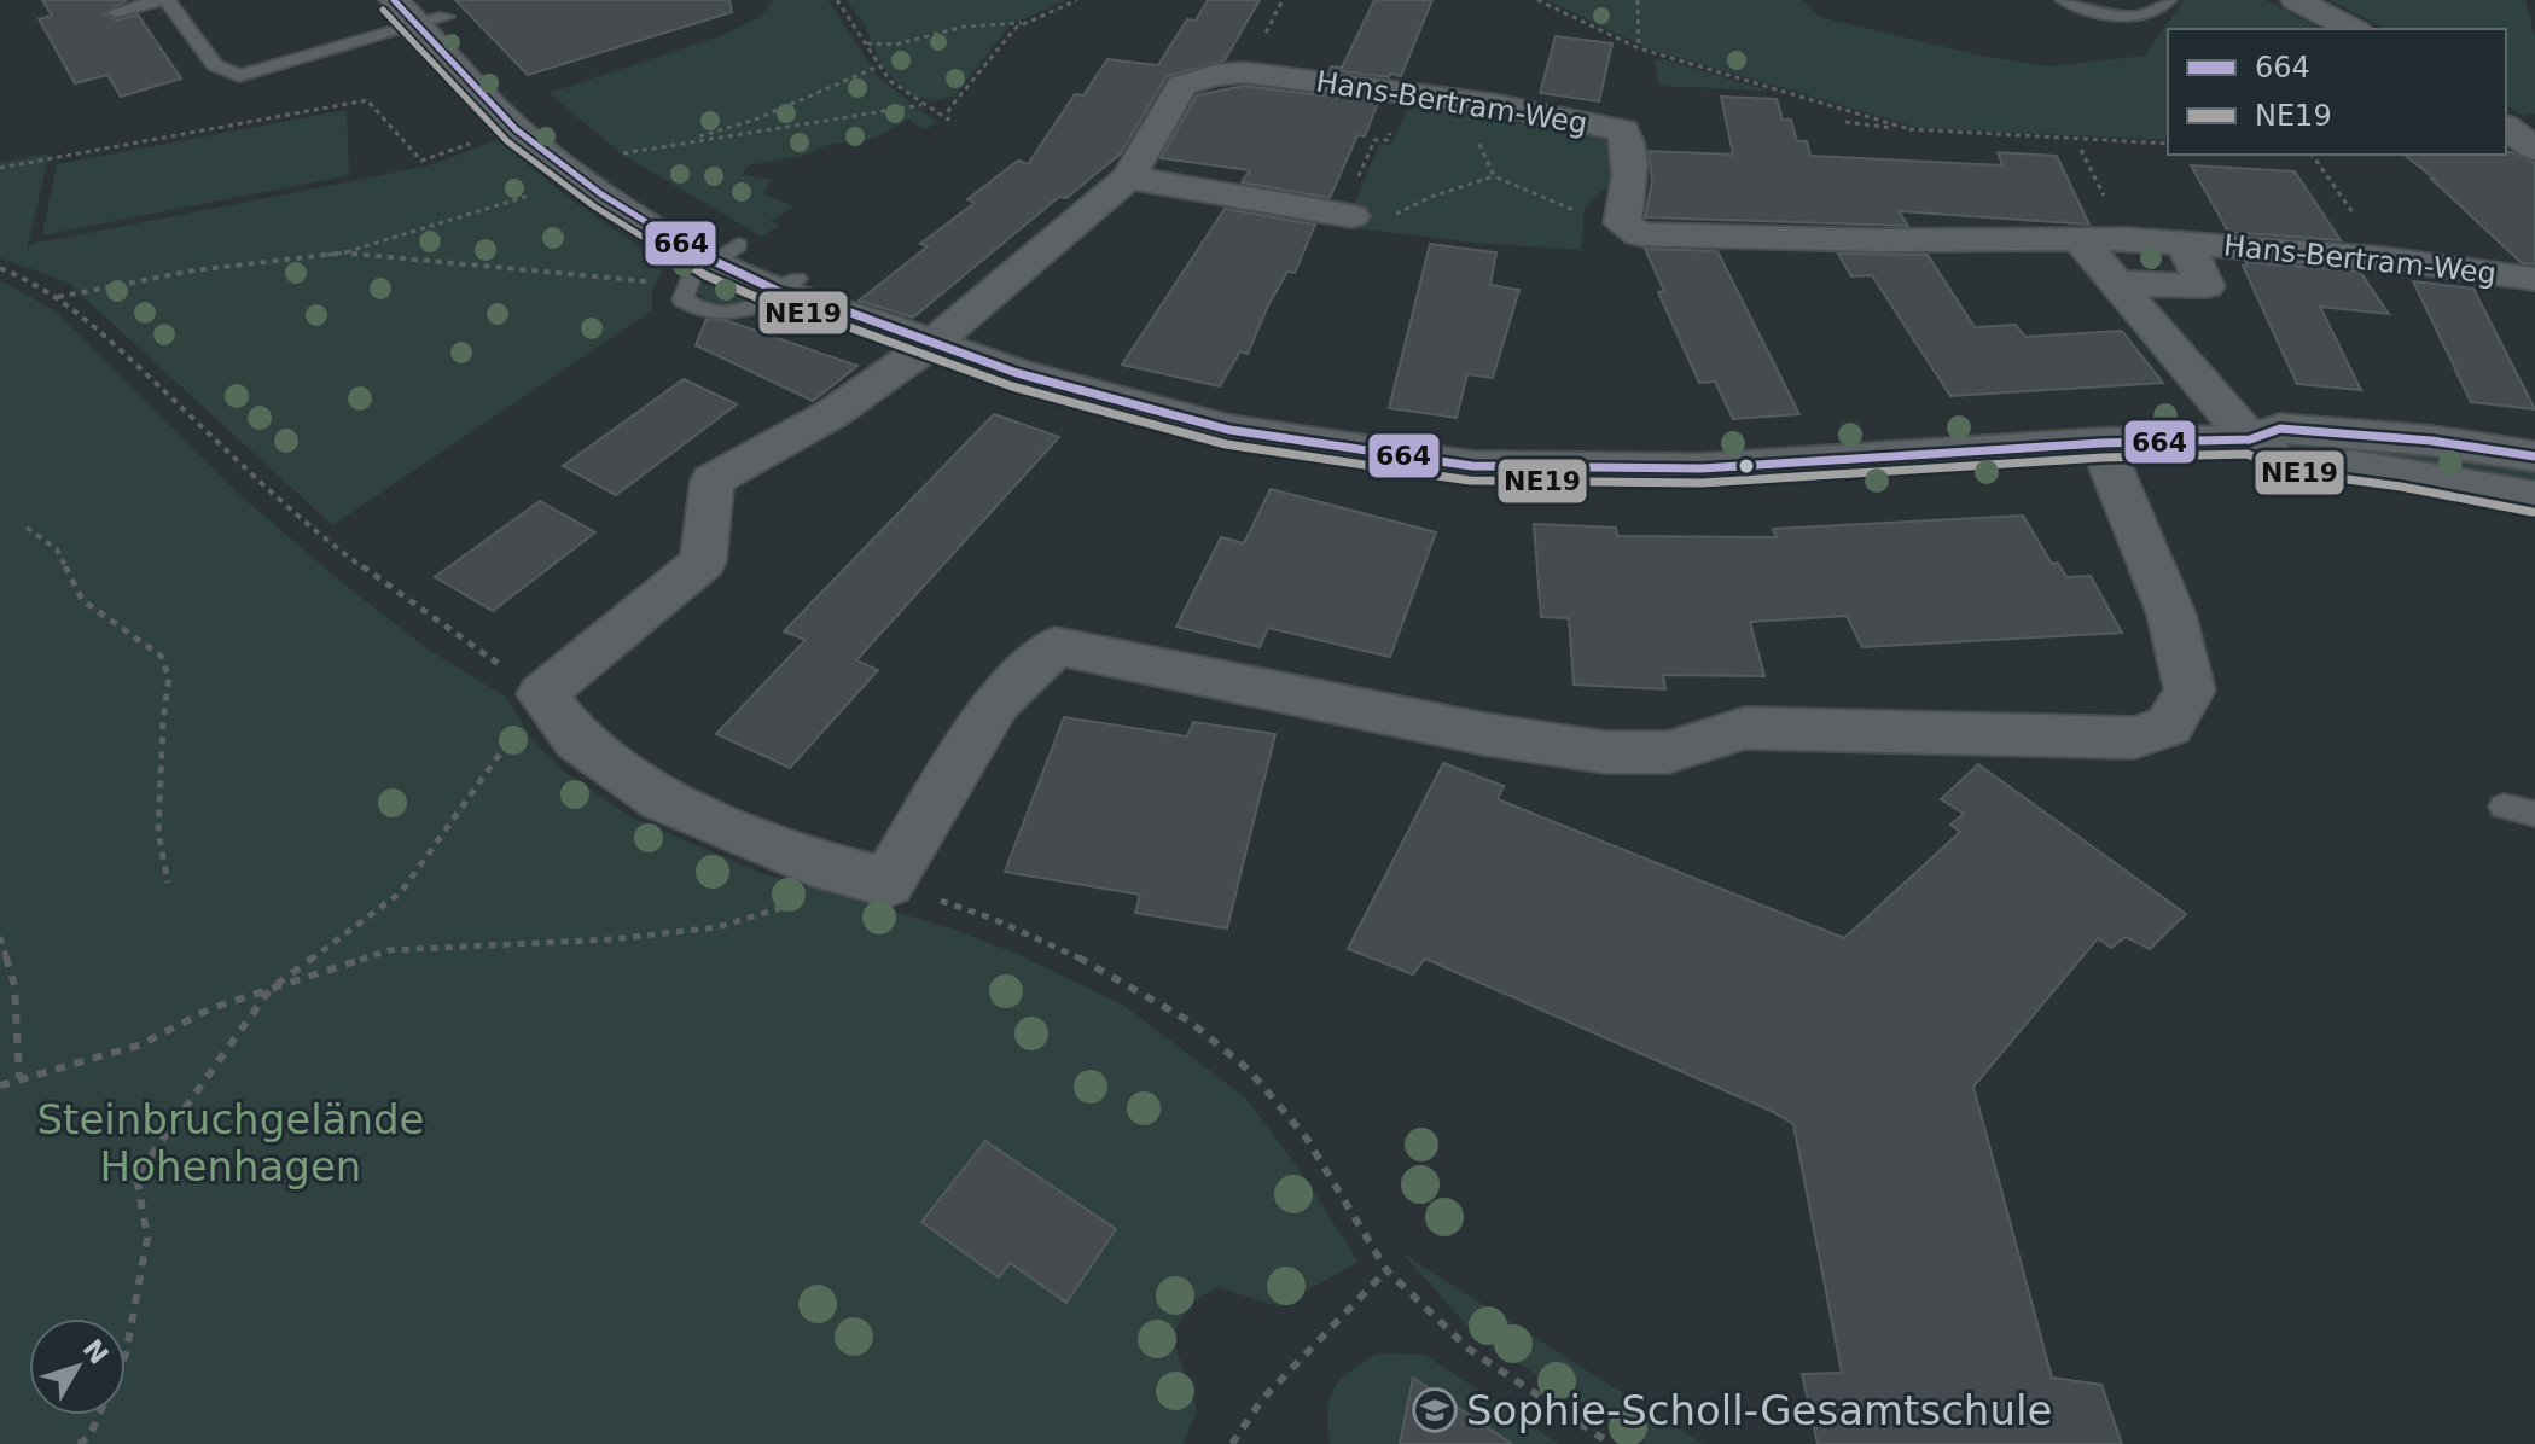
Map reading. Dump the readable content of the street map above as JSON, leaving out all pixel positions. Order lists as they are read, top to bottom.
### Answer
{
  "streets": {
    "street": ["Hans-Bertram-Weg"]
  },
  "parks": ["Steinbruchgelände Hohenhagen"],
  "places": {
    "school or university": ["Sophie-Scholl-Gesamtschule"]
  },
  "lines": ["transit line 664", "transit line NE19"],
  "legend": ["664", "NE19"],
  "north": "top right"
}
